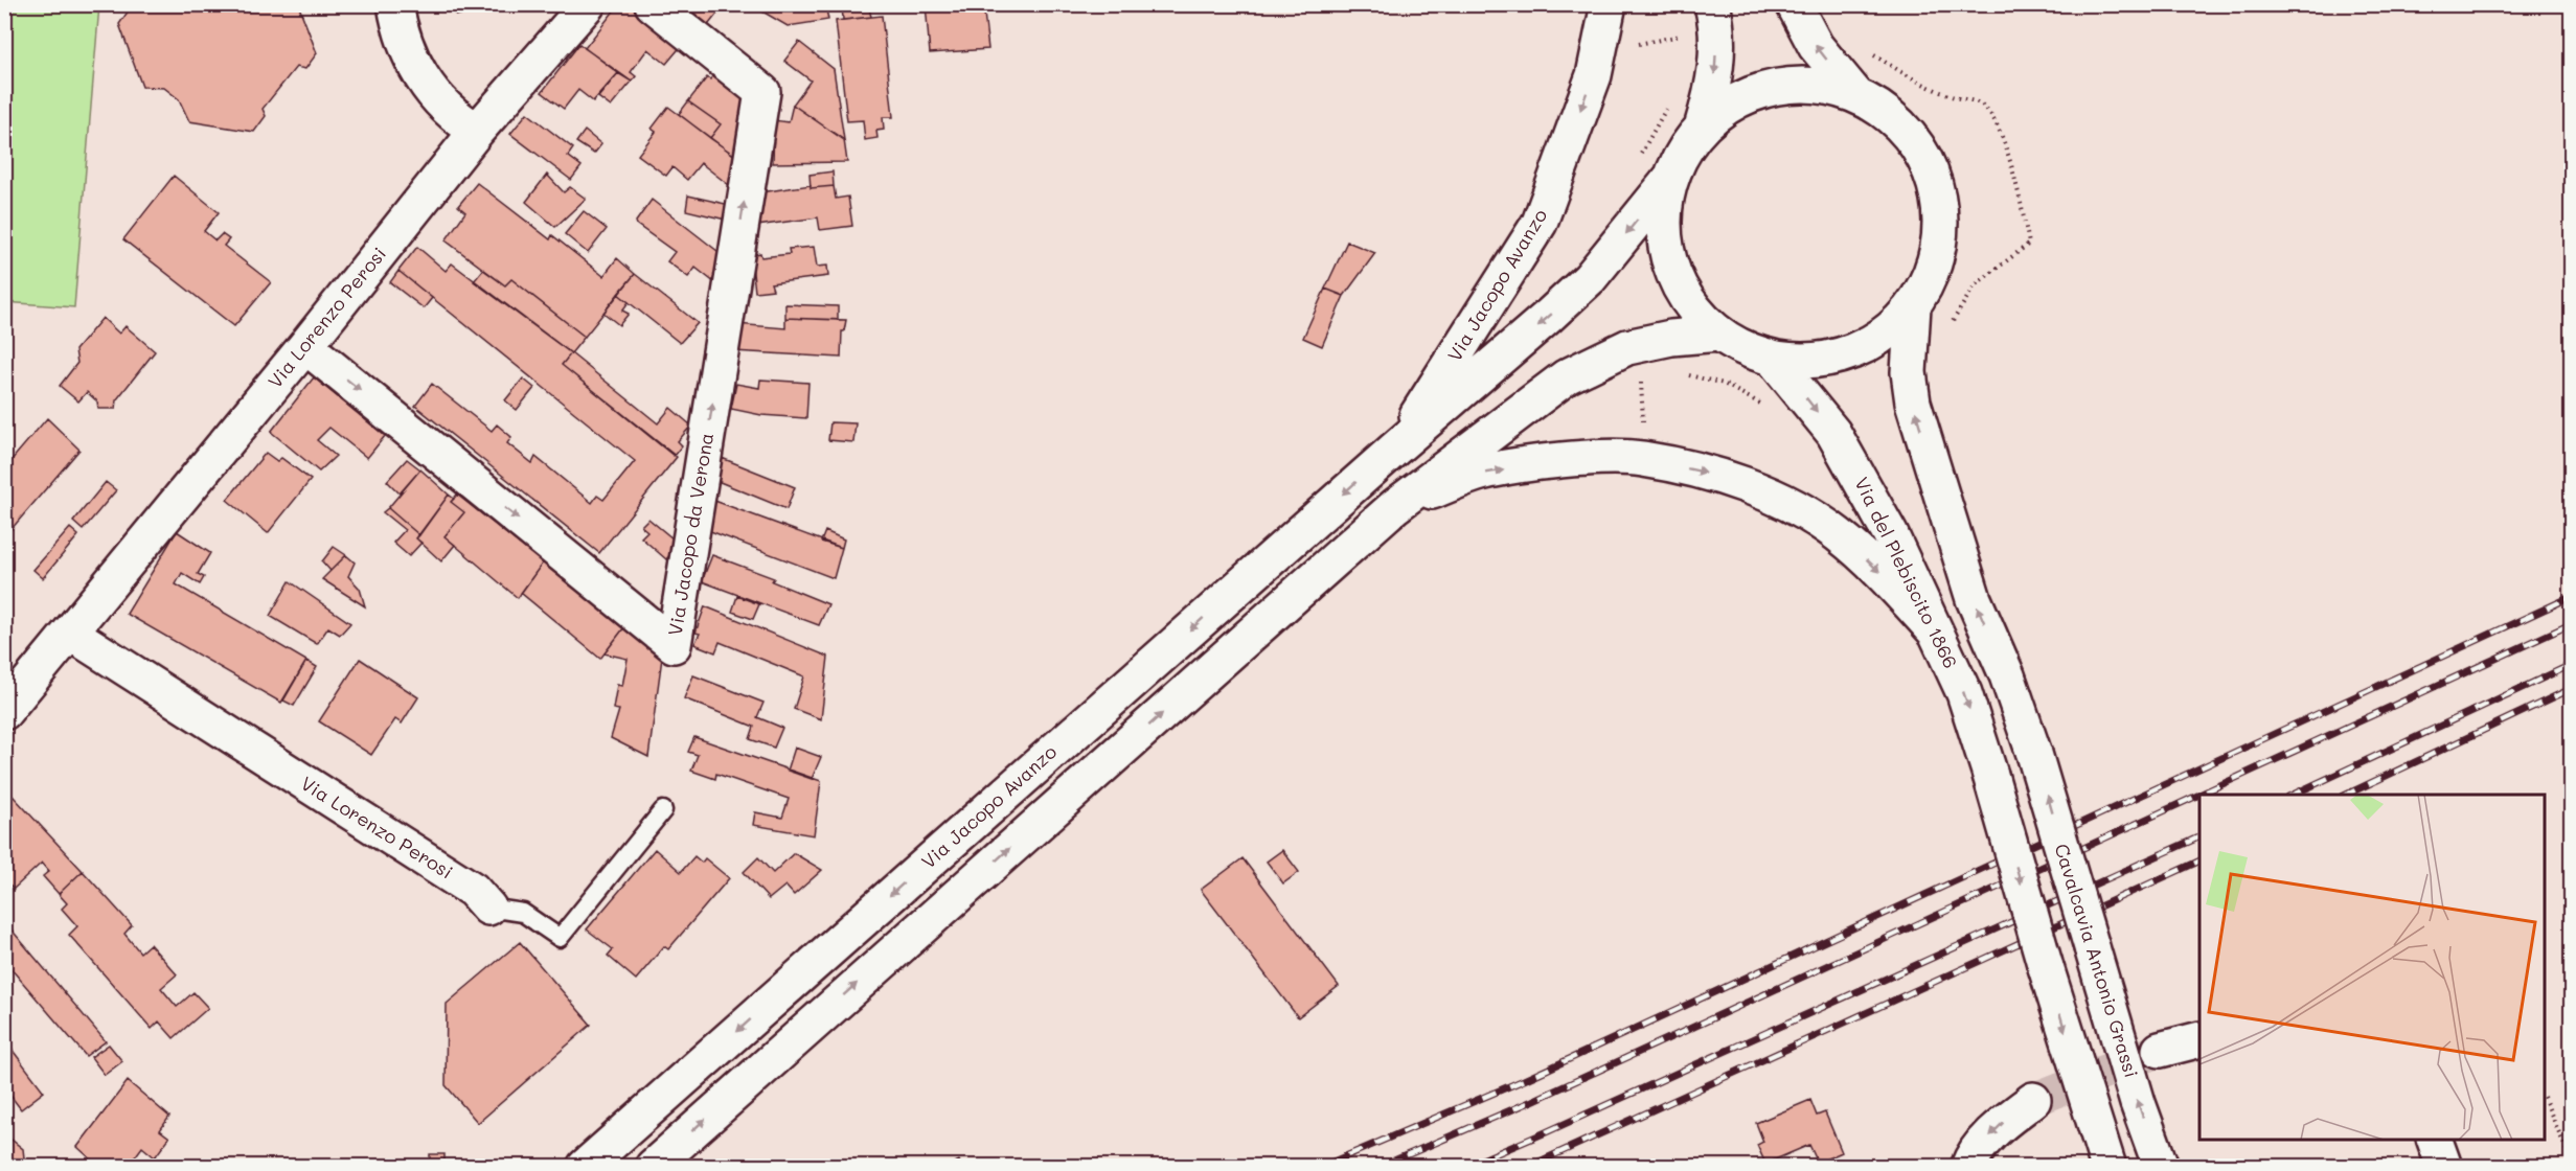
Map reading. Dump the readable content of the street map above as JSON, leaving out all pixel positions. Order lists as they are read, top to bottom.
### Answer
{
  "streets": {
    "main road": [
      "Via Jacopo Avanzo",
      "Via Lorenzo Perosi",
      "Via Jacopo da Verona",
      "Via del Plebiscito 1866",
      "Cavalcavia Antonio Grassi"
    ]
  },
  "crossings": [
    ["Via Lorenzo Perosi", "Via Jacopo da Verona"]
  ],
  "one_way": ["Via del Plebiscito 1866", "Cavalcavia Antonio Grassi"]
}
